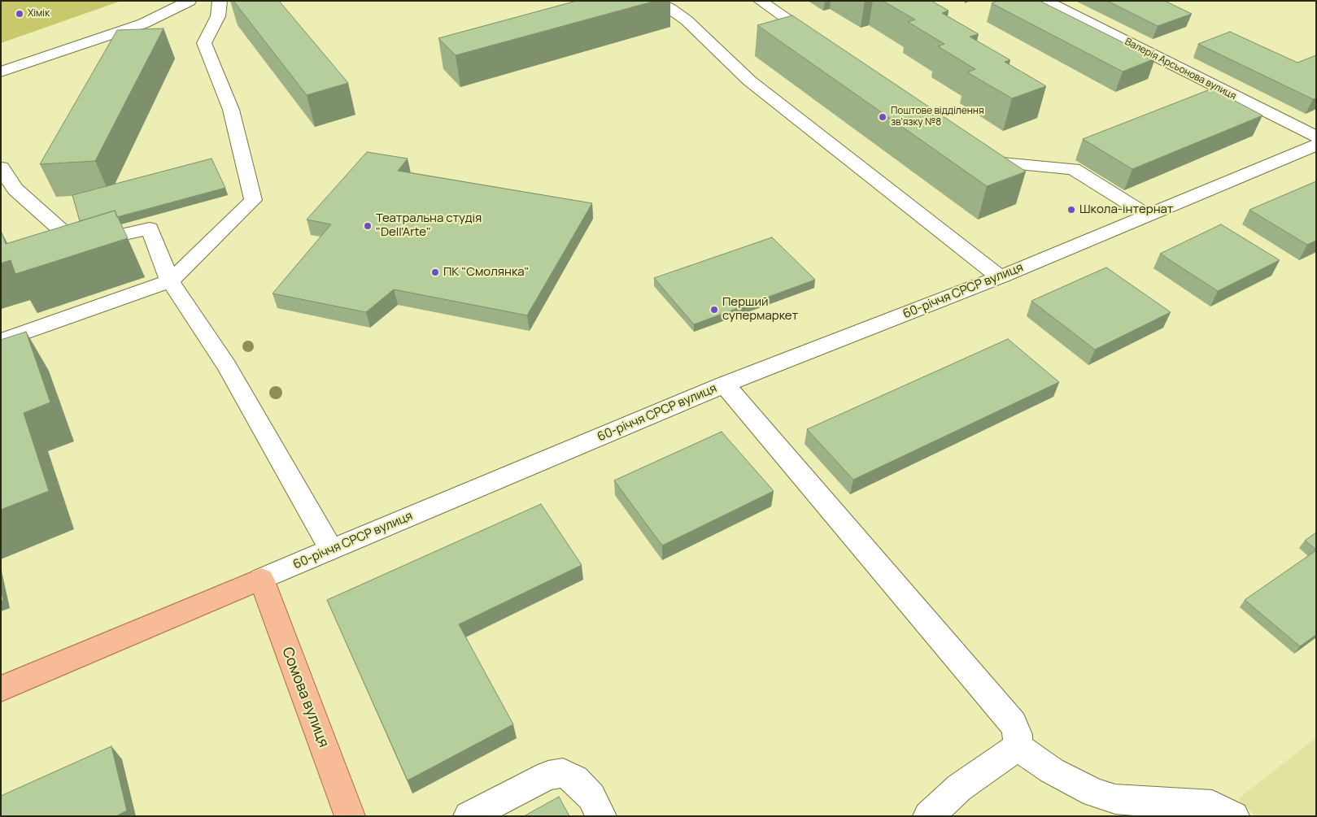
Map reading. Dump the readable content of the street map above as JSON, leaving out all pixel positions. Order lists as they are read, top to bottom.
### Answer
{
  "streets": {
    "main road": ["60-річчя СРСР вулиця", "Сомова вулиця"],
    "street": ["Валерія Арсьонова вулиця"]
  },
  "crossings": [
    ["60-річчя СРСР вулиця", "Сомова вулиця"]
  ],
  "places": [
    "Хiмік",
    "Поштове відділення зв'язку №8",
    "Школа-інтернат",
    "Театральна студiя \"Dell'Arte\"",
    "ПК \"Смолянка\"",
    "Перший супермаркет"
  ]
}
